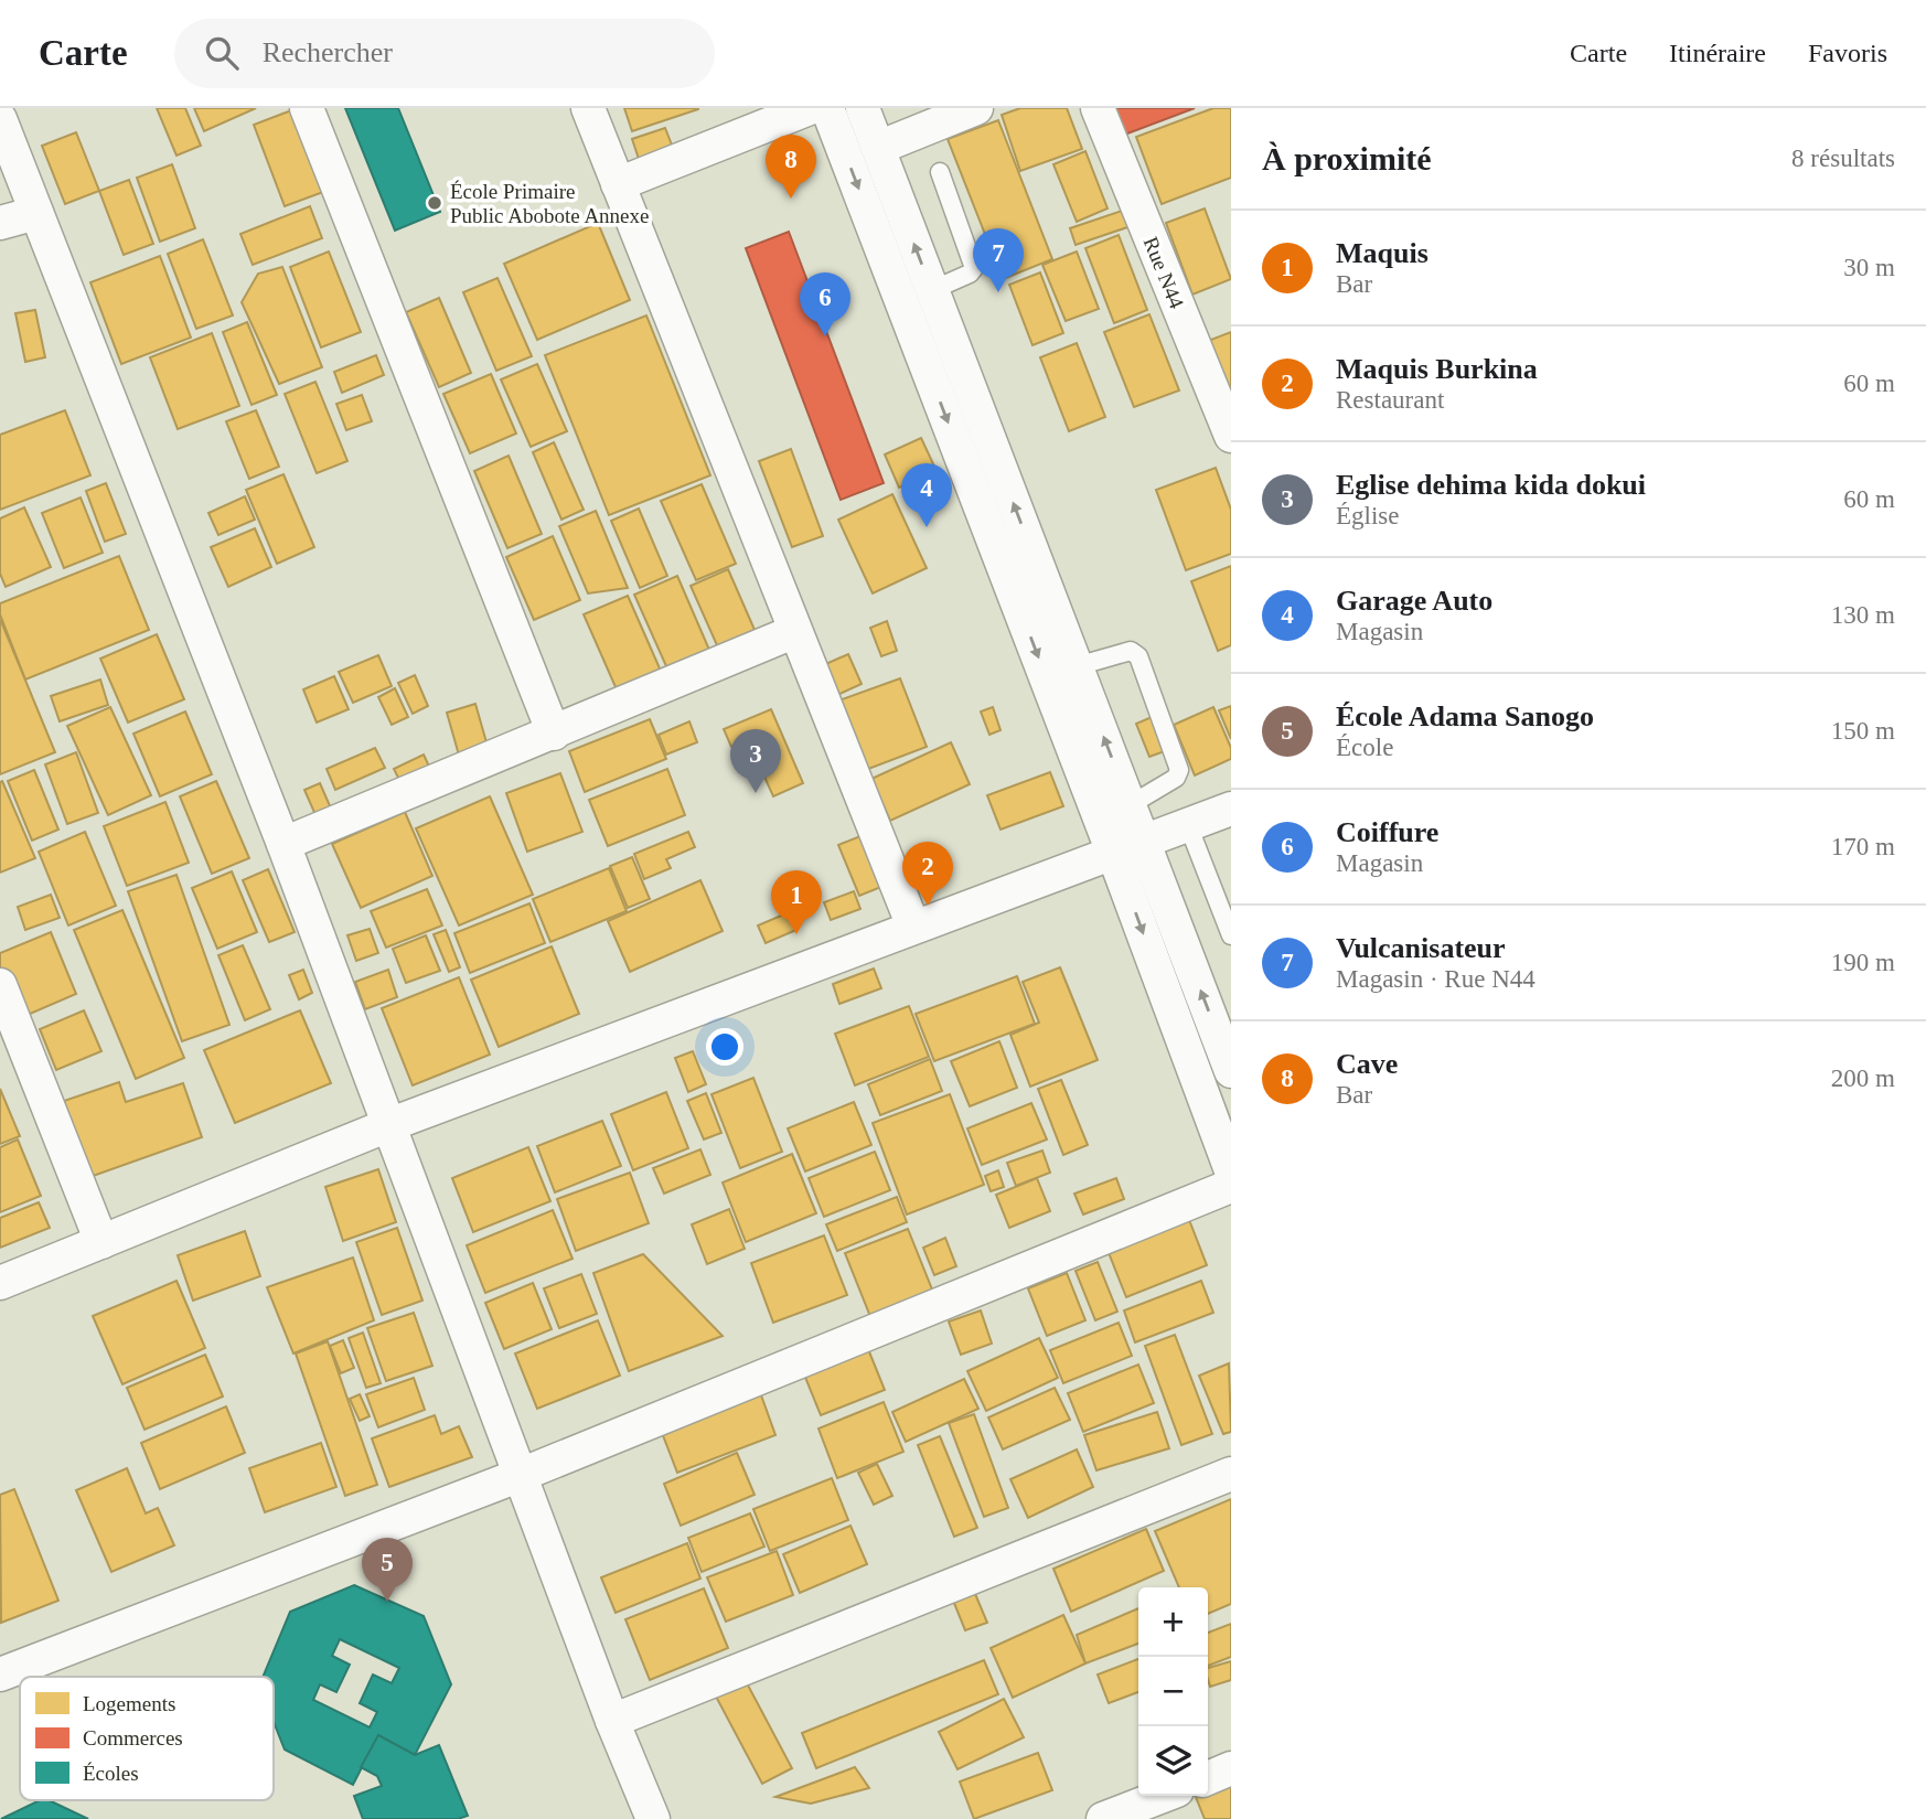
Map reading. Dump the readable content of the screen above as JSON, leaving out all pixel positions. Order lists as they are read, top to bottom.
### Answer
{
  "streets": {
    "street": ["Rue N44"]
  },
  "places": ["École Primaire Public Abobote Annexe"],
  "legend": ["Logements", "Commerces", "Écoles"],
  "page": {
    "header": "Carte",
    "search": "Rechercher",
    "nav": ["Carte", "Itinéraire", "Favoris"],
    "heading": ["À proximité", "8 résultats"],
    "pins": [
      "8",
      "7",
      "6",
      "4",
      "3",
      "2",
      "1",
      "5"
    ],
    "list": [
      {
        "mark": "1",
        "name": "Maquis",
        "note": "Bar",
        "value": "30 m"
      },
      {
        "mark": "2",
        "name": "Maquis Burkina",
        "note": "Restaurant",
        "value": "60 m"
      },
      {
        "mark": "3",
        "name": "Eglise dehima kida dokui",
        "note": "Église",
        "value": "60 m"
      },
      {
        "mark": "4",
        "name": "Garage Auto",
        "note": "Magasin",
        "value": "130 m"
      },
      {
        "mark": "5",
        "name": "École Adama Sanogo",
        "note": "École",
        "value": "150 m"
      },
      {
        "mark": "6",
        "name": "Coiffure",
        "note": "Magasin",
        "value": "170 m"
      },
      {
        "mark": "7",
        "name": "Vulcanisateur",
        "note": "Magasin · Rue N44",
        "value": "190 m"
      },
      {
        "mark": "8",
        "name": "Cave",
        "note": "Bar",
        "value": "200 m"
      }
    ],
    "map_buttons": ["+", "−"]
  }
}
